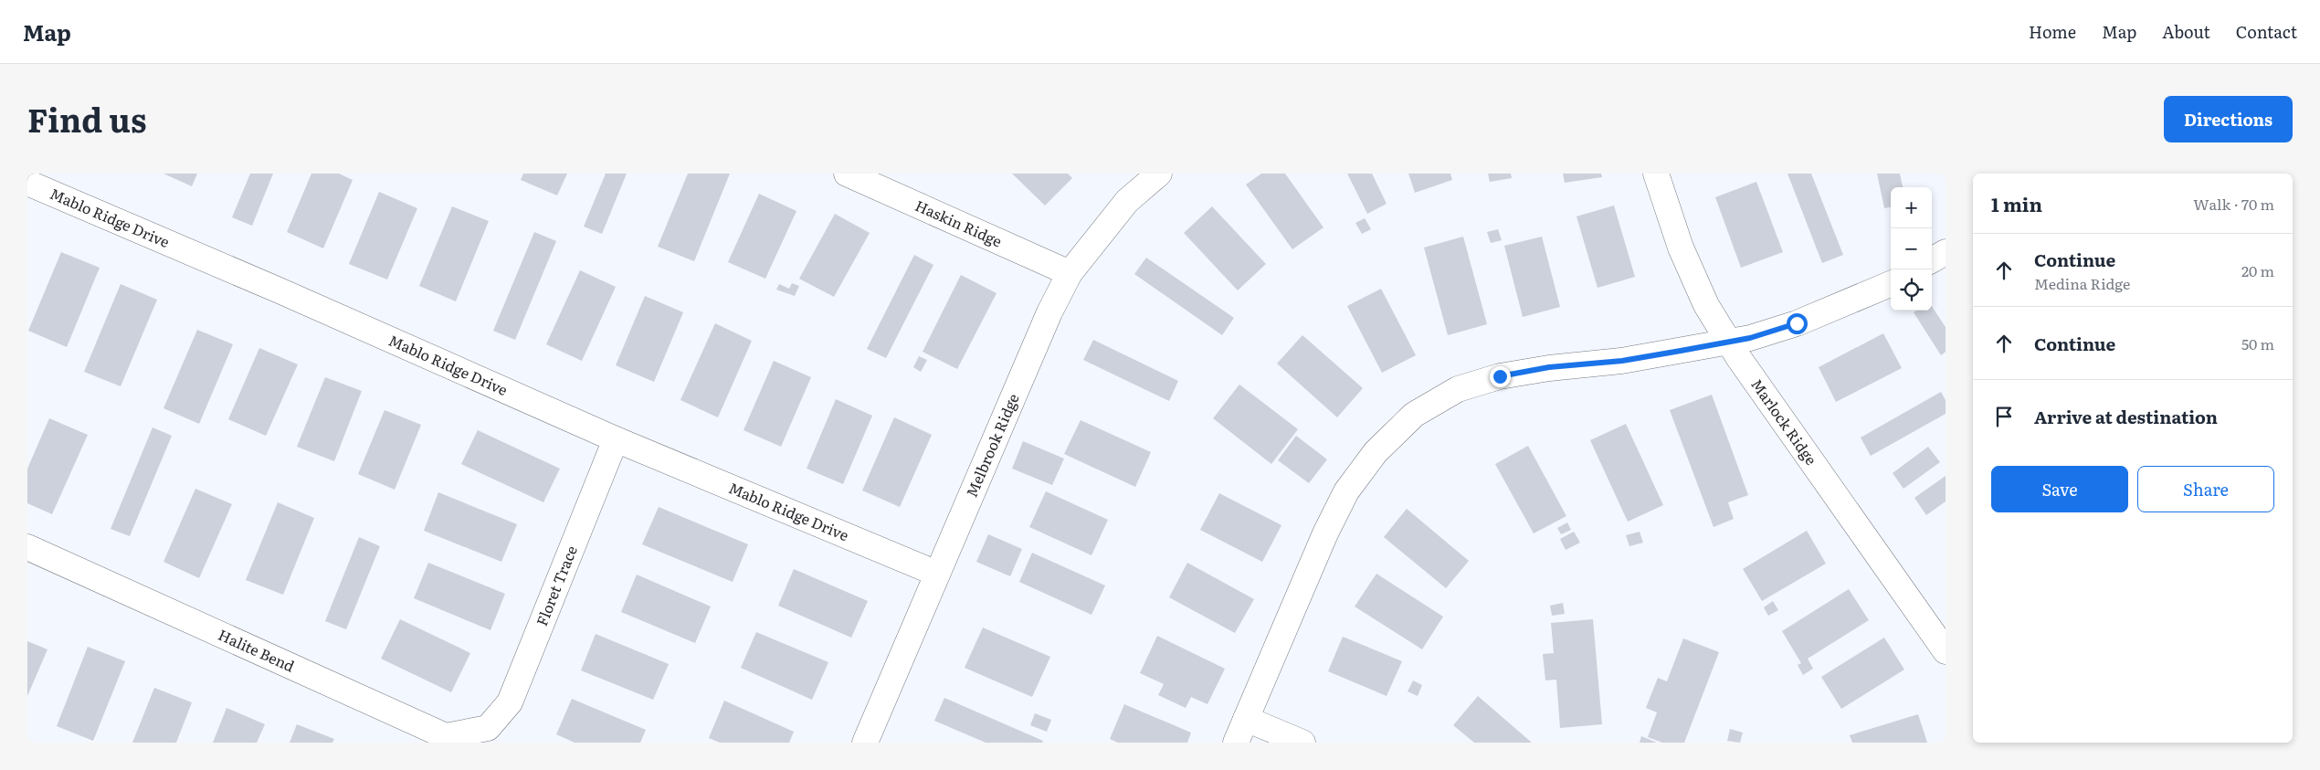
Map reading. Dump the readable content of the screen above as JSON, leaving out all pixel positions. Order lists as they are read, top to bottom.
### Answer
{
  "streets": {
    "street": [
      "Mablo Ridge Drive",
      "Haskin Ridge",
      "Marlock Ridge",
      "Melbrook Ridge",
      "Floret Trace",
      "Halite Bend"
    ]
  },
  "crossings": [
    ["Mablo Ridge Drive", "Melbrook Ridge"],
    ["Mablo Ridge Drive", "Floret Trace"],
    ["Haskin Ridge", "Melbrook Ridge"],
    ["Floret Trace", "Halite Bend"]
  ],
  "page": {
    "header": "Map",
    "nav": [
      "Home",
      "Map",
      "About",
      "Contact"
    ],
    "title": "Find us",
    "buttons": [
      "Directions",
      ["Save", "Share"]
    ],
    "heading": ["1 min", "Walk · 70 m"],
    "map_buttons": ["+", "−"],
    "list": [
      ["Continue", "Medina Ridge", "20 m"],
      ["Continue", "50 m"],
      "Arrive at destination"
    ]
  }
}
